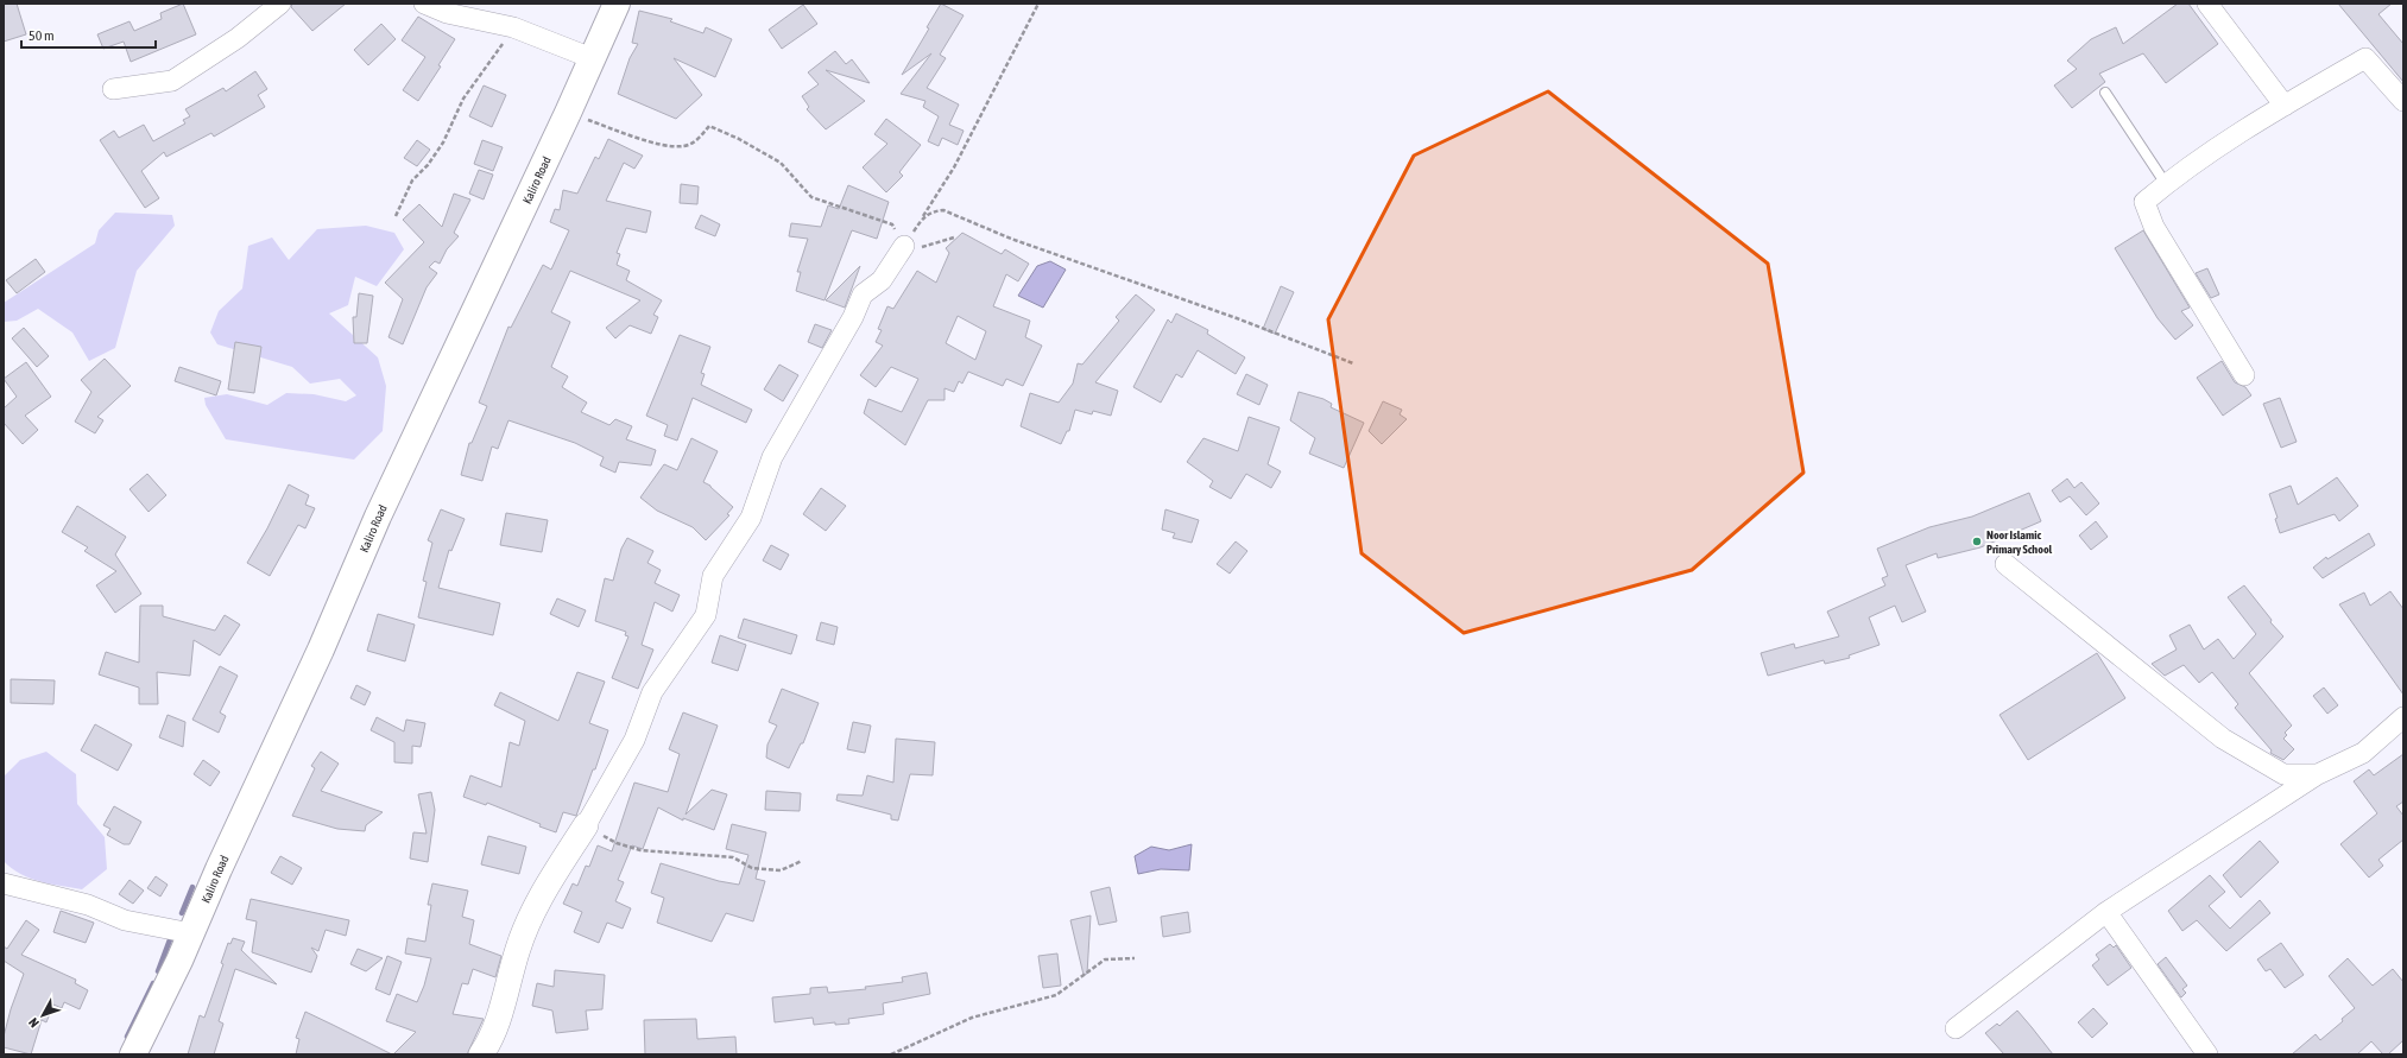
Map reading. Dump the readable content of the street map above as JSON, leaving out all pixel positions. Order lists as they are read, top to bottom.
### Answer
{
  "streets": {
    "main road": ["Kaliro Road"]
  },
  "places": ["Noor Islamic Primary School"],
  "scale_bar": "50 m",
  "north": "bottom left"
}
